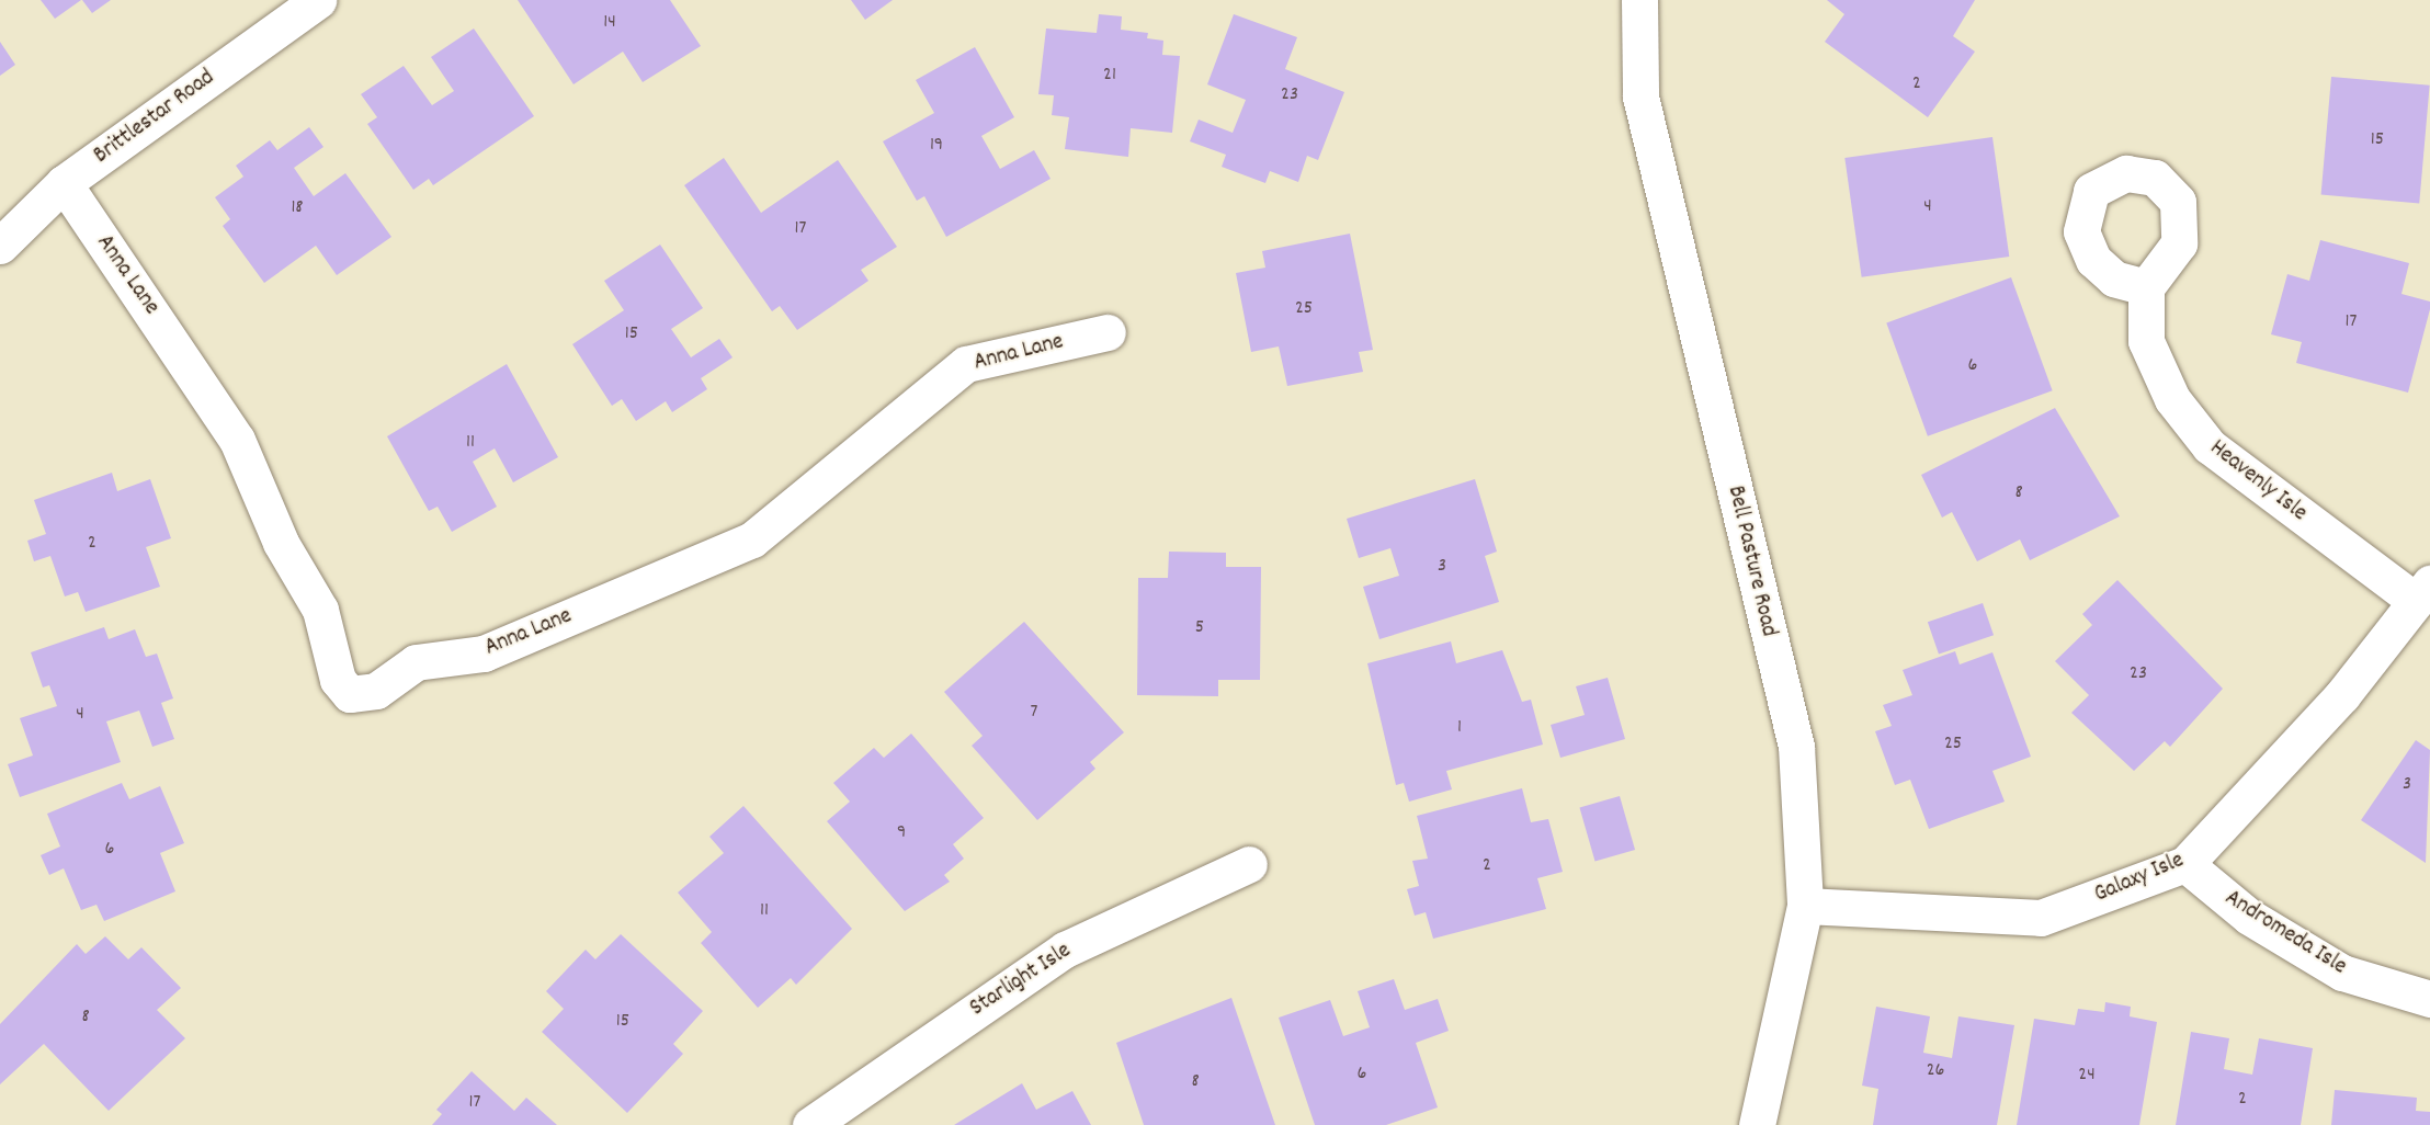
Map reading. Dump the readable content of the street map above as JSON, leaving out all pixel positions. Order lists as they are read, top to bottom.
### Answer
{
  "streets": {
    "street": [
      "Brittlestar Road",
      "Anna Lane",
      "Heavenly Isle",
      "Bell Pasture Road",
      "Galaxy Isle",
      "Andromeda Isle",
      "Starlight Isle"
    ]
  },
  "crossings": [
    ["Brittlestar Road", "Anna Lane"],
    ["Heavenly Isle", "Galaxy Isle"],
    ["Bell Pasture Road", "Galaxy Isle"],
    ["Galaxy Isle", "Andromeda Isle"]
  ],
  "house_numbers": [
    "14",
    "21",
    "2",
    "23",
    "15",
    "19",
    "4",
    "18",
    "17",
    "25",
    "17",
    "15",
    "6",
    "11",
    "8",
    "2",
    "3",
    "5",
    "23",
    "7",
    "4",
    "1",
    "25",
    "3",
    "9",
    "6",
    "2",
    "11",
    "8",
    "15",
    "26",
    "6",
    "24",
    "8",
    "2",
    "17"
  ]
}
